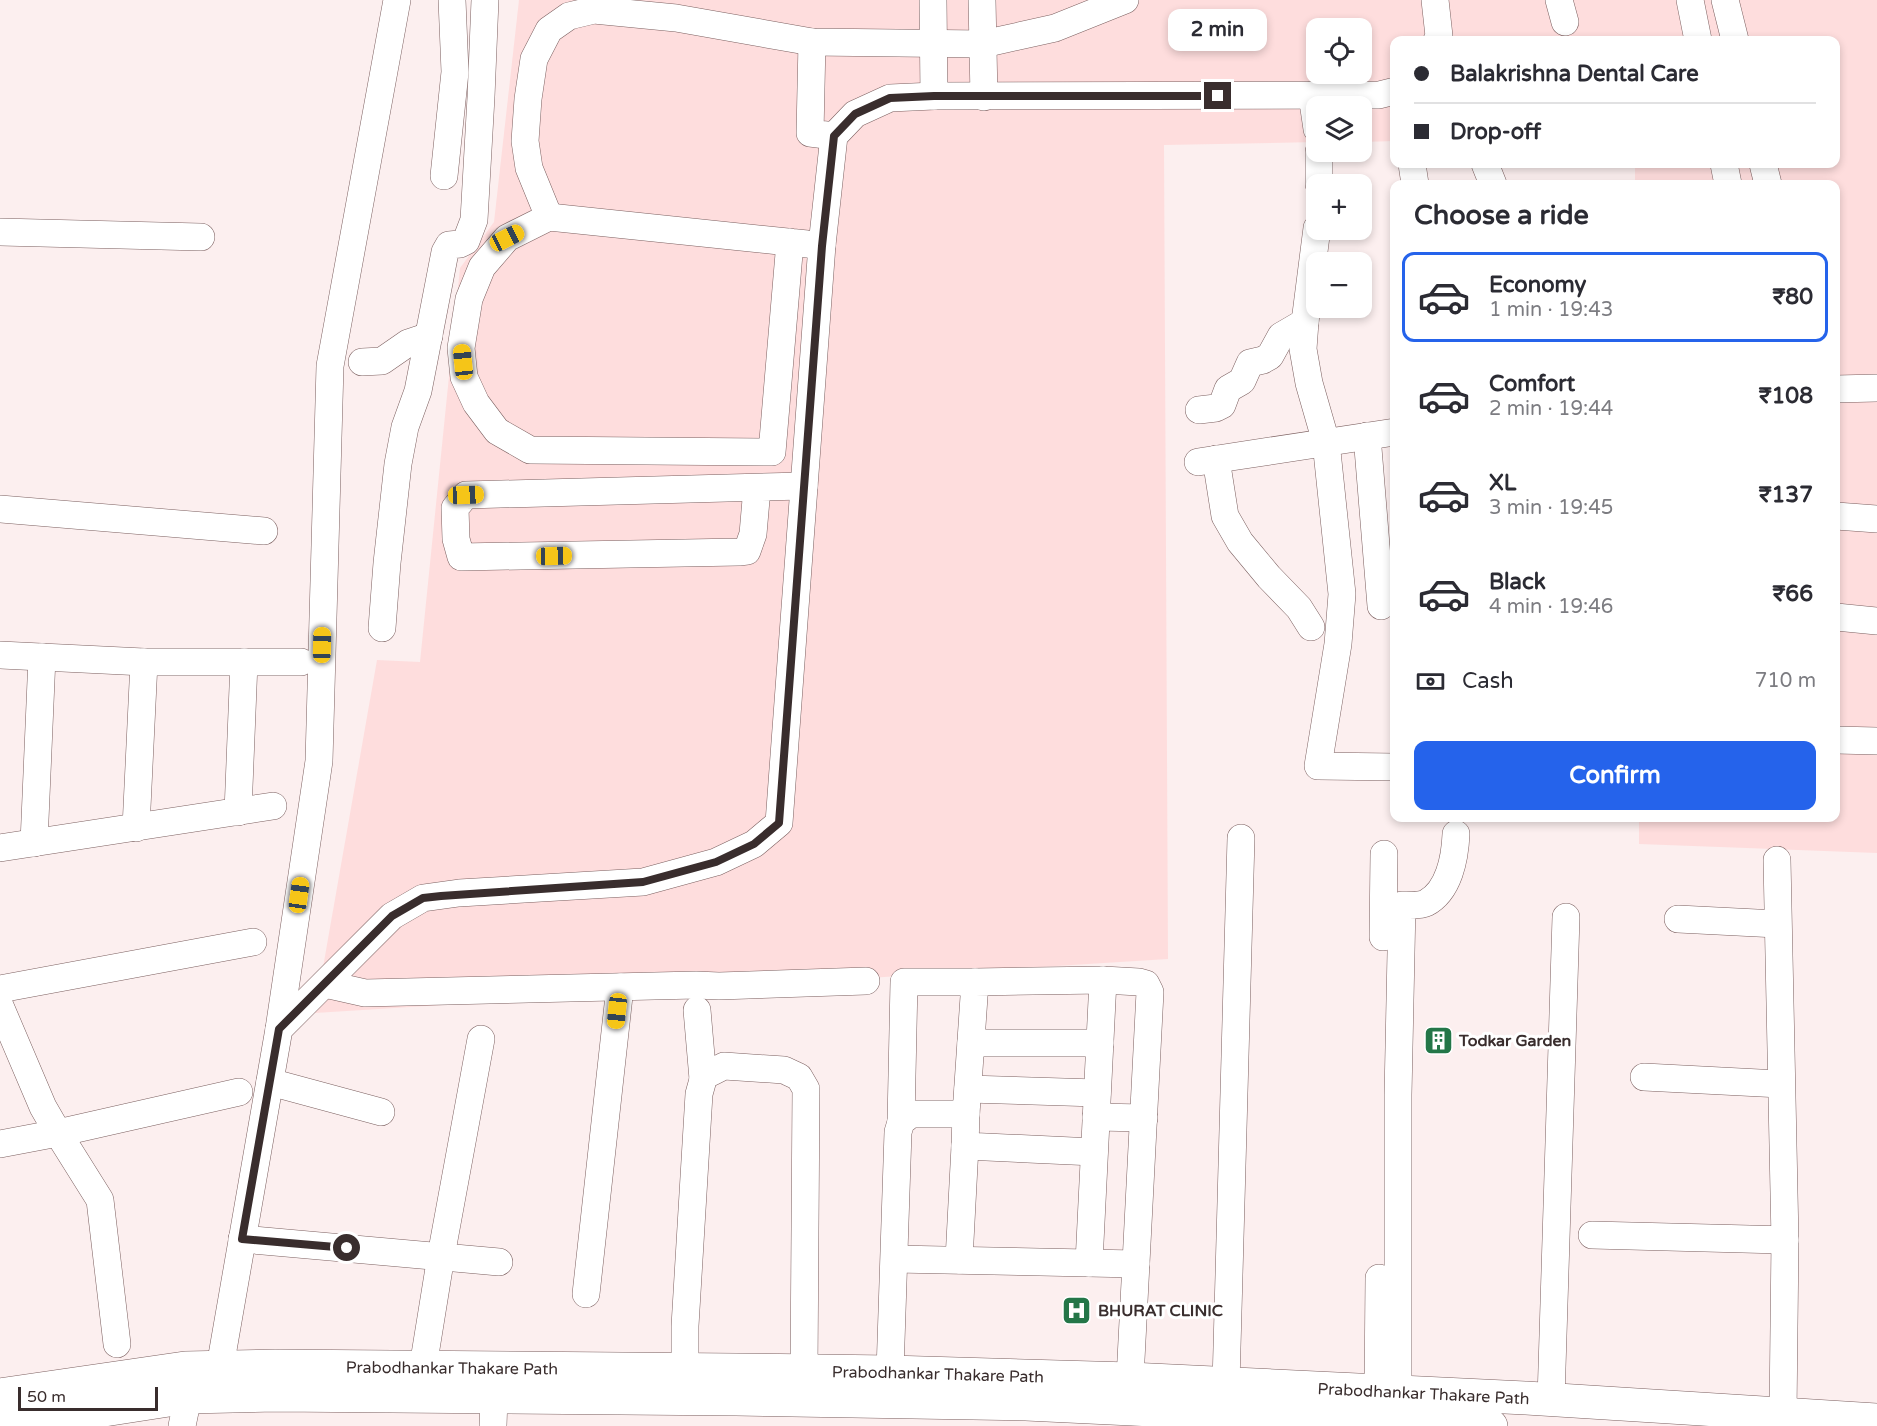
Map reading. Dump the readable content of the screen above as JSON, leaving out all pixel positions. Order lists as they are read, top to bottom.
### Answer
{
  "streets": {
    "main road": ["Prabodhankar Thakare Path"]
  },
  "places": {
    "building": ["Todkar Garden"],
    "hospital": ["BHURAT CLINIC"]
  },
  "scale_bar": "50 m",
  "page": {
    "bubble": "2 min",
    "map_buttons": ["+", "−"],
    "banner": ["Balakrishna Dental Care", "Drop-off"],
    "heading": "Choose a ride",
    "list": [
      {
        "name": "Economy",
        "note": "1 min · 19:43",
        "value": "₹80"
      },
      {
        "name": "Comfort",
        "note": "2 min · 19:44",
        "value": "₹108"
      },
      {
        "name": "XL",
        "note": "3 min · 19:45",
        "value": "₹137"
      },
      {
        "name": "Black",
        "note": "4 min · 19:46",
        "value": "₹66"
      }
    ],
    "pay": ["Cash", "710 m"],
    "buttons": "Confirm",
    "scale": "50 m"
  }
}
